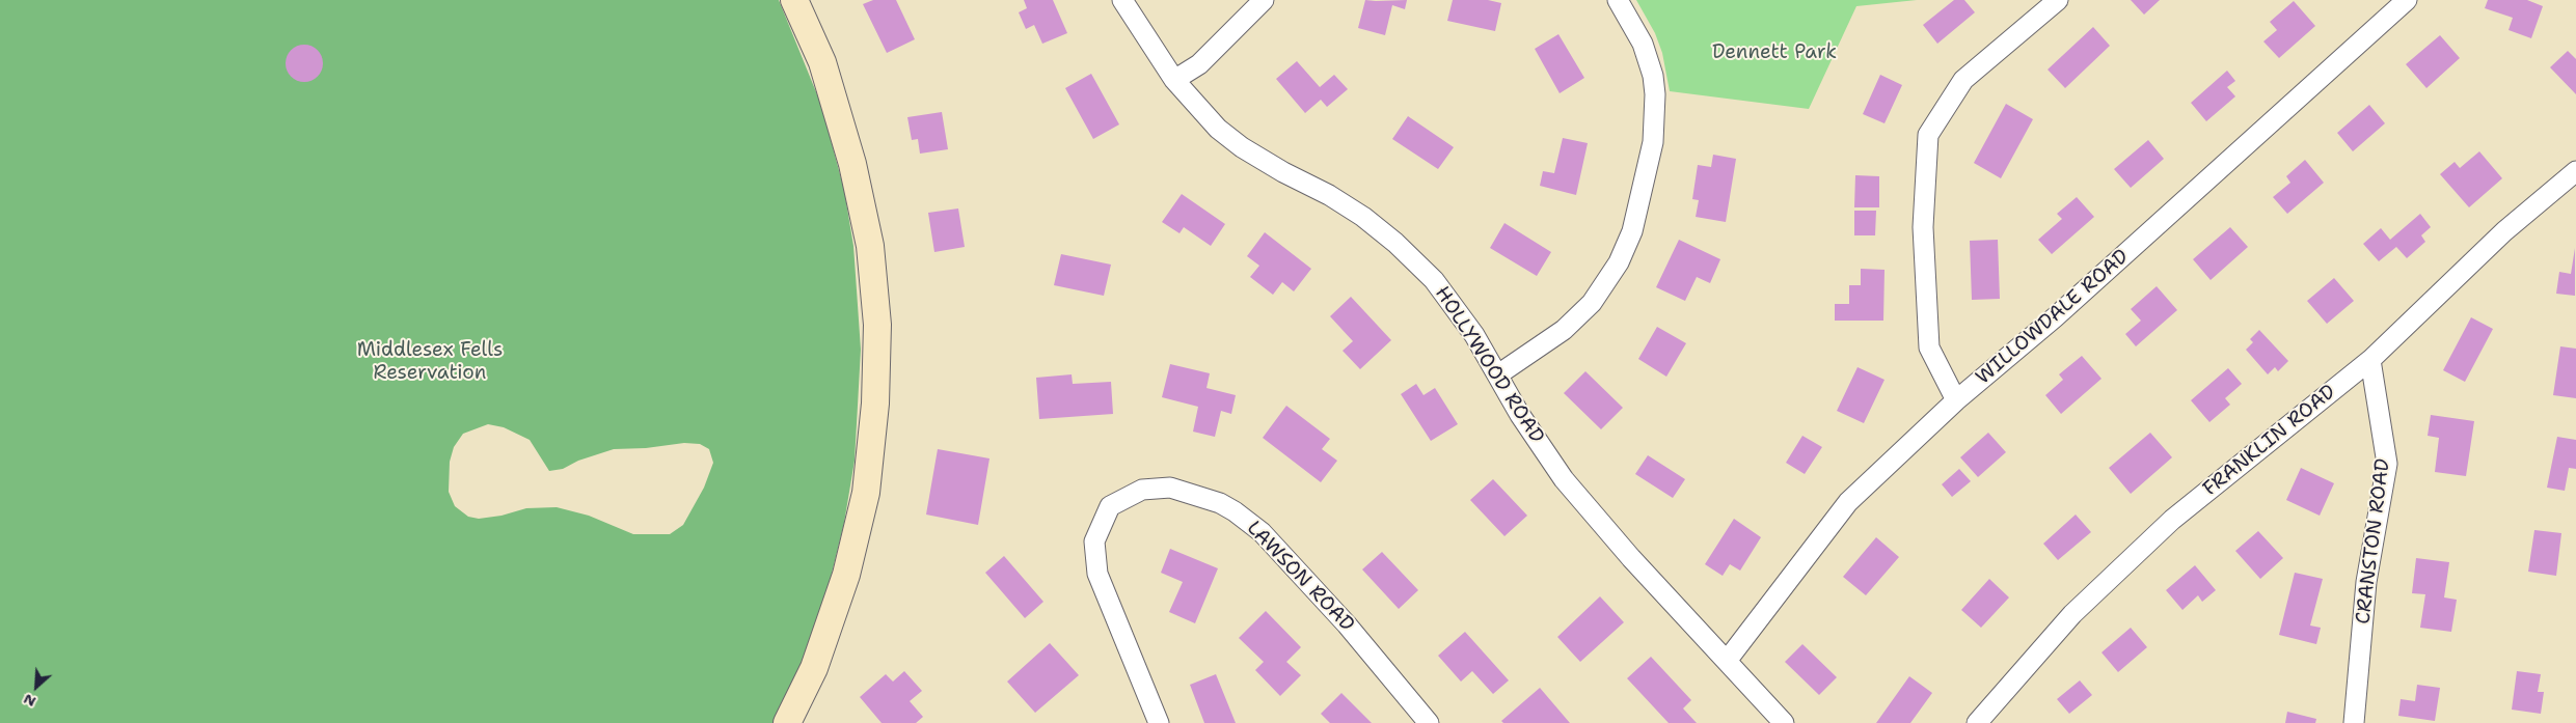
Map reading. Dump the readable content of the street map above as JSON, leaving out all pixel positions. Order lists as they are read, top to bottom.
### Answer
{
  "streets": {
    "street": [
      "WILLOWDALE ROAD",
      "HOLLYWOOD ROAD",
      "FRANKLIN ROAD",
      "CRANSTON ROAD",
      "LAWSON ROAD"
    ]
  },
  "crossings": [
    ["WILLOWDALE ROAD", "HOLLYWOOD ROAD"],
    ["FRANKLIN ROAD", "CRANSTON ROAD"]
  ],
  "parks": ["Dennett Park", "Middlesex Fells Reservation"],
  "north": "bottom left"
}
